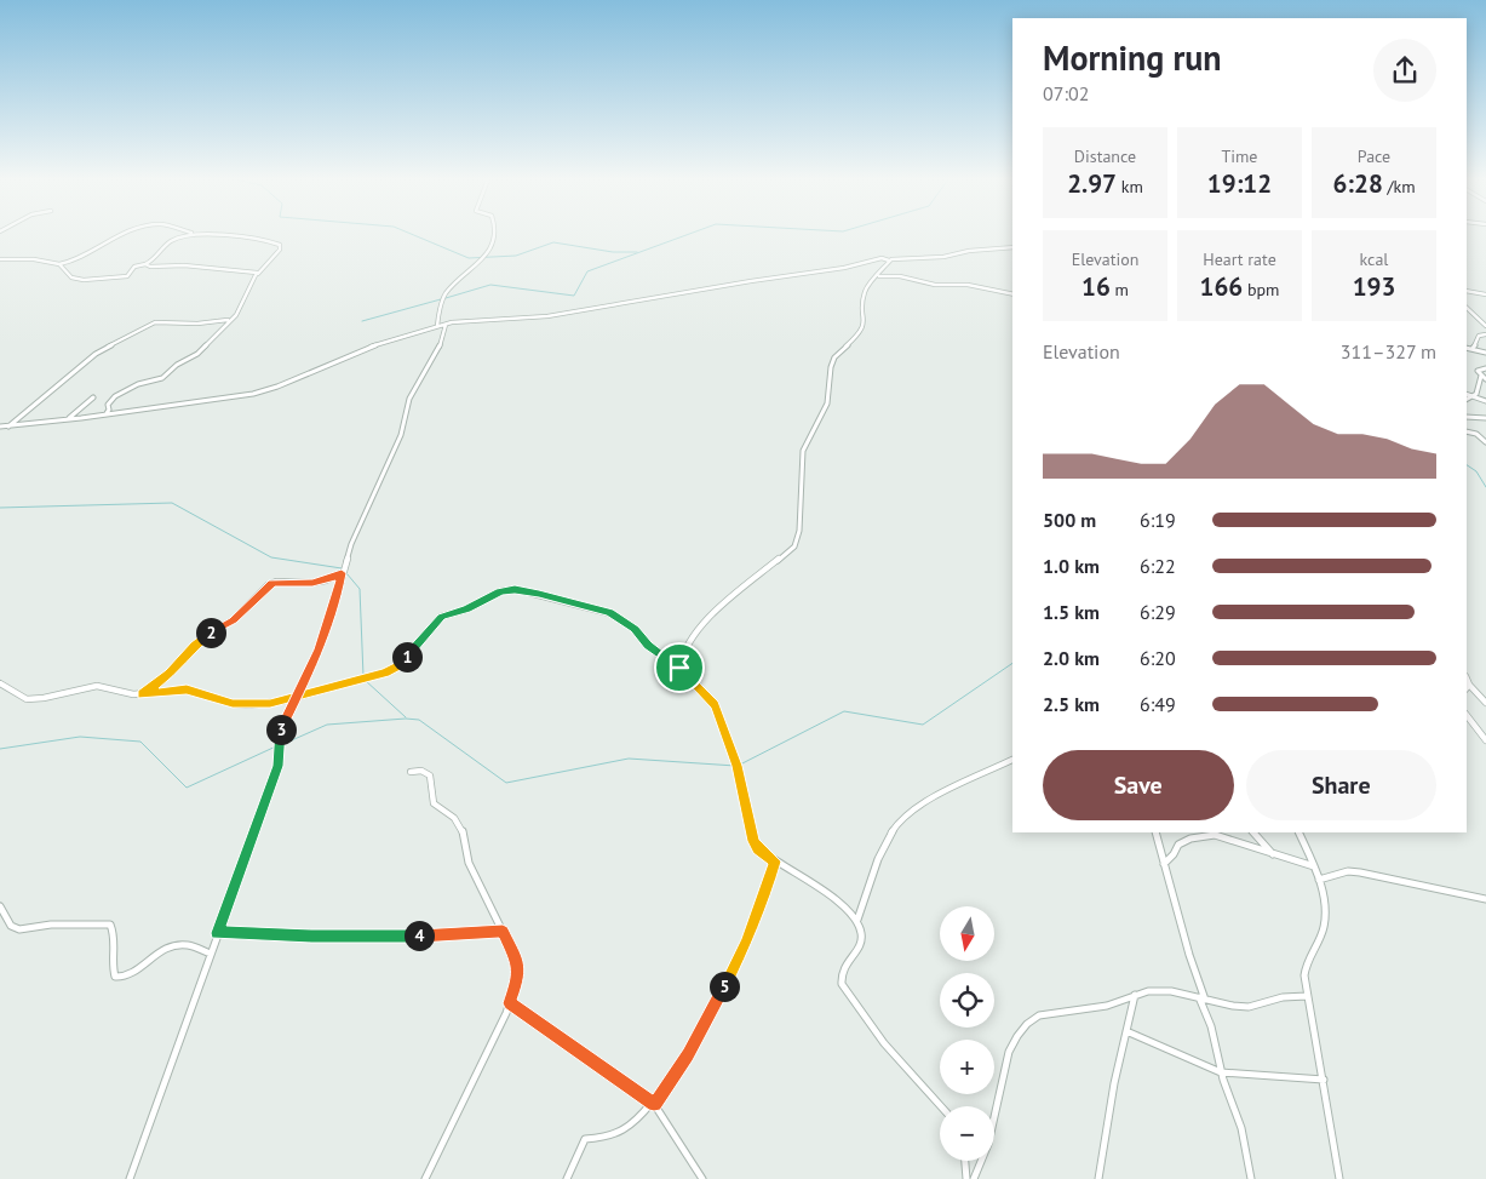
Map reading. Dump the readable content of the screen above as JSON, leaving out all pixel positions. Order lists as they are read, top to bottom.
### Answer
{
  "north": "bottom",
  "page": {
    "heading": ["Morning run", "07:02"],
    "stats": [
      ["Distance", "2.97 km"],
      ["Time", "19:12"],
      ["Pace", "6:28 /km"],
      ["Elevation", "16 m"],
      ["Heart rate", "166 bpm"],
      ["kcal", "193"]
    ],
    "chart": ["Elevation", "311–327 m"],
    "list": [
      {
        "name": "500 m",
        "note": "6:19"
      },
      {
        "name": "1.0 km",
        "note": "6:22"
      },
      {
        "name": "1.5 km",
        "note": "6:29"
      },
      {
        "name": "2.0 km",
        "note": "6:20"
      },
      {
        "name": "2.5 km",
        "note": "6:49"
      }
    ],
    "pins": [
      "2",
      "1",
      "3",
      "4",
      "5"
    ],
    "buttons": ["Save", "Share"],
    "map_buttons": ["+", "−"]
  }
}
